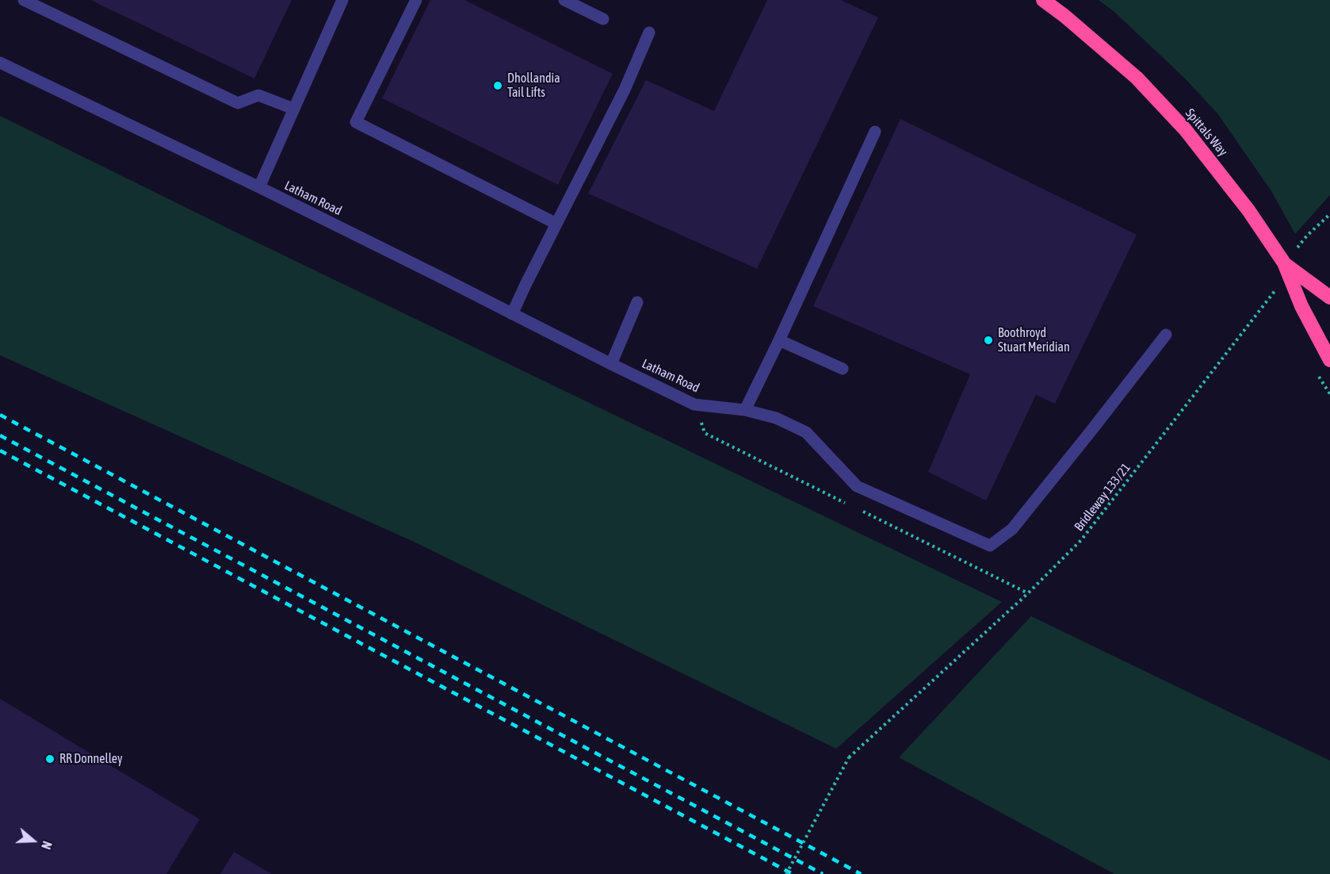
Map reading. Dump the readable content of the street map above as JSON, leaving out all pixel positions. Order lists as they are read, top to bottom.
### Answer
{
  "streets": {
    "highway": ["Spittals Way"],
    "street": ["Latham Road"],
    "path": ["Bridleway 133/21"]
  },
  "crossings": [
    ["Spittals Way", "Bridleway 133/21"]
  ],
  "places": ["Dhollandia Tail Lifts", "Boothroyd Stuart Meridian", "RR Donnelley"],
  "north": "right"
}
